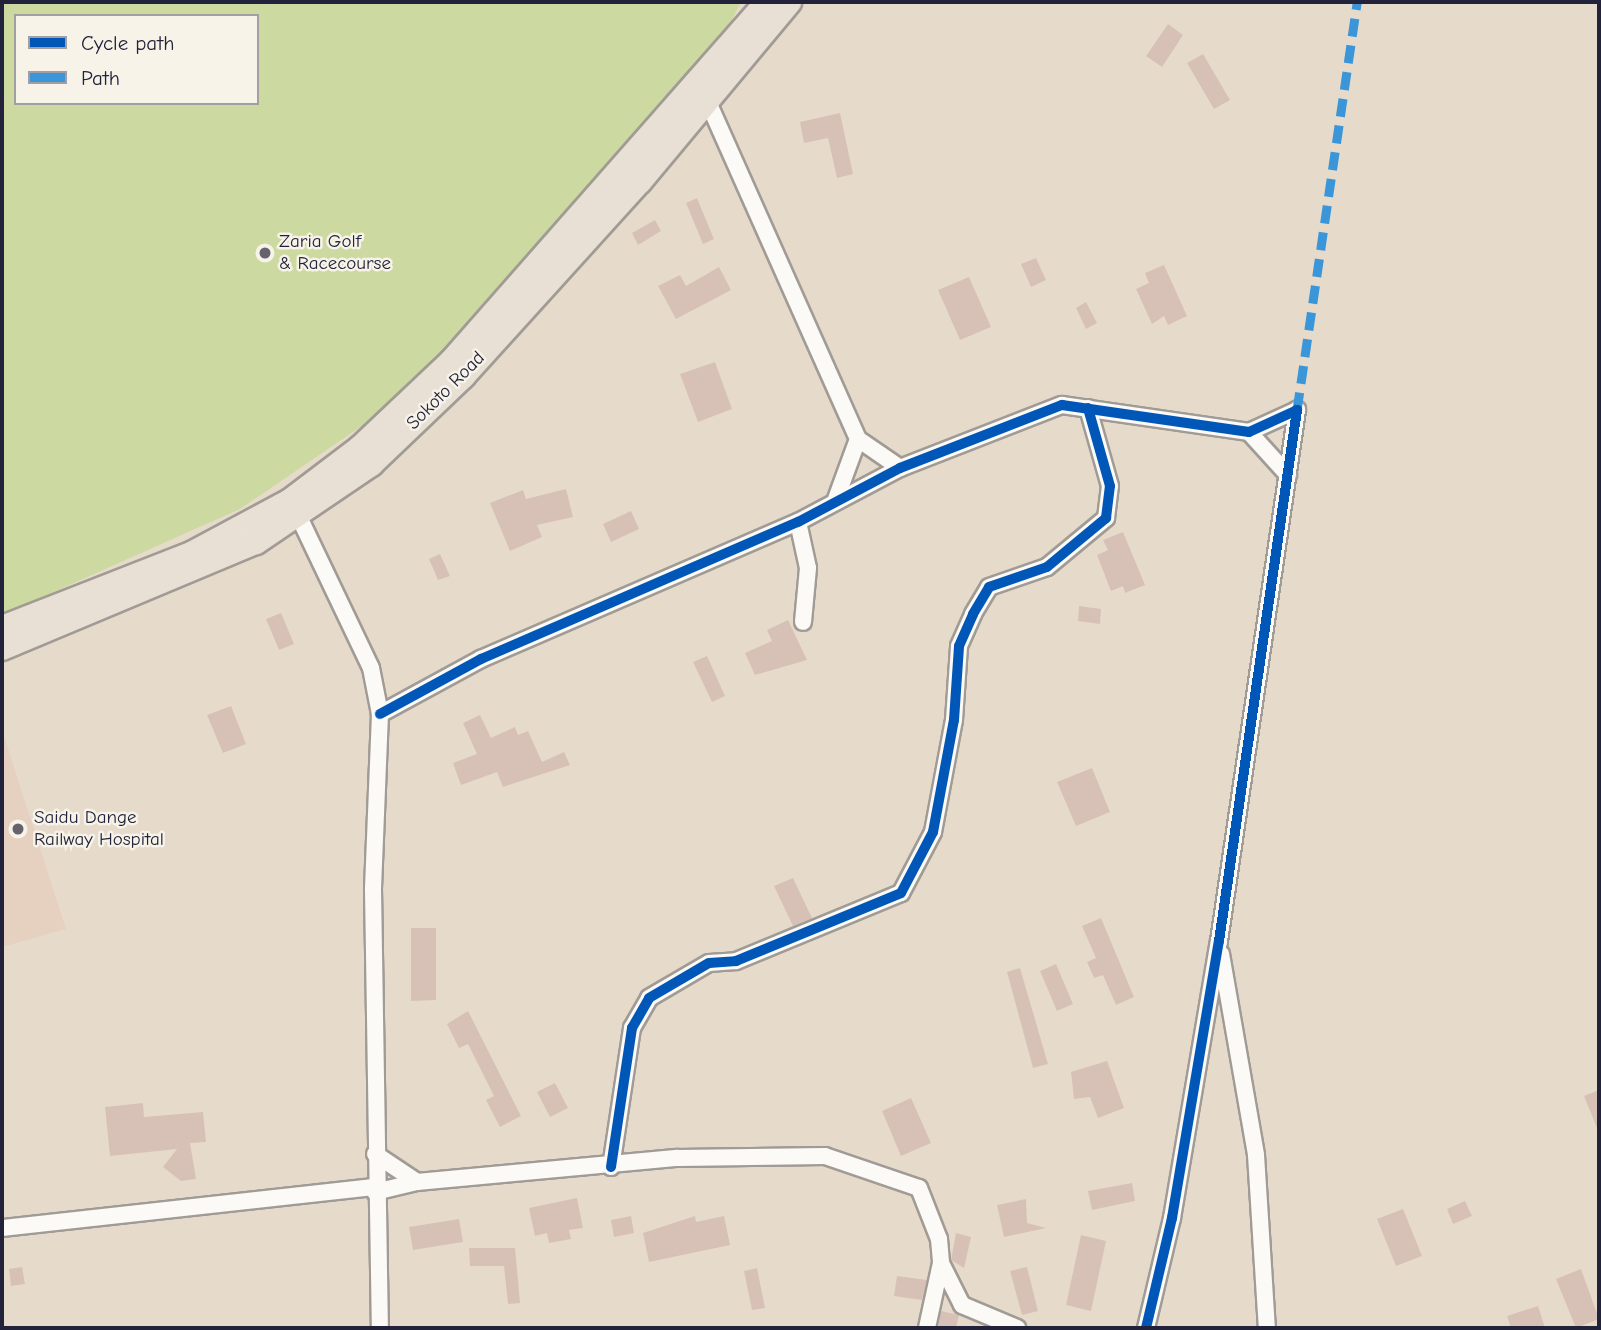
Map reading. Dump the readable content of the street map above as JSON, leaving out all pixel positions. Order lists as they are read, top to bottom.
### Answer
{
  "streets": {
    "main road": ["Sokoto Road"]
  },
  "places": ["Zaria Golf & Racecourse", "Saidu Dange Railway Hospital"],
  "legend": ["Cycle path", "Path"]
}
